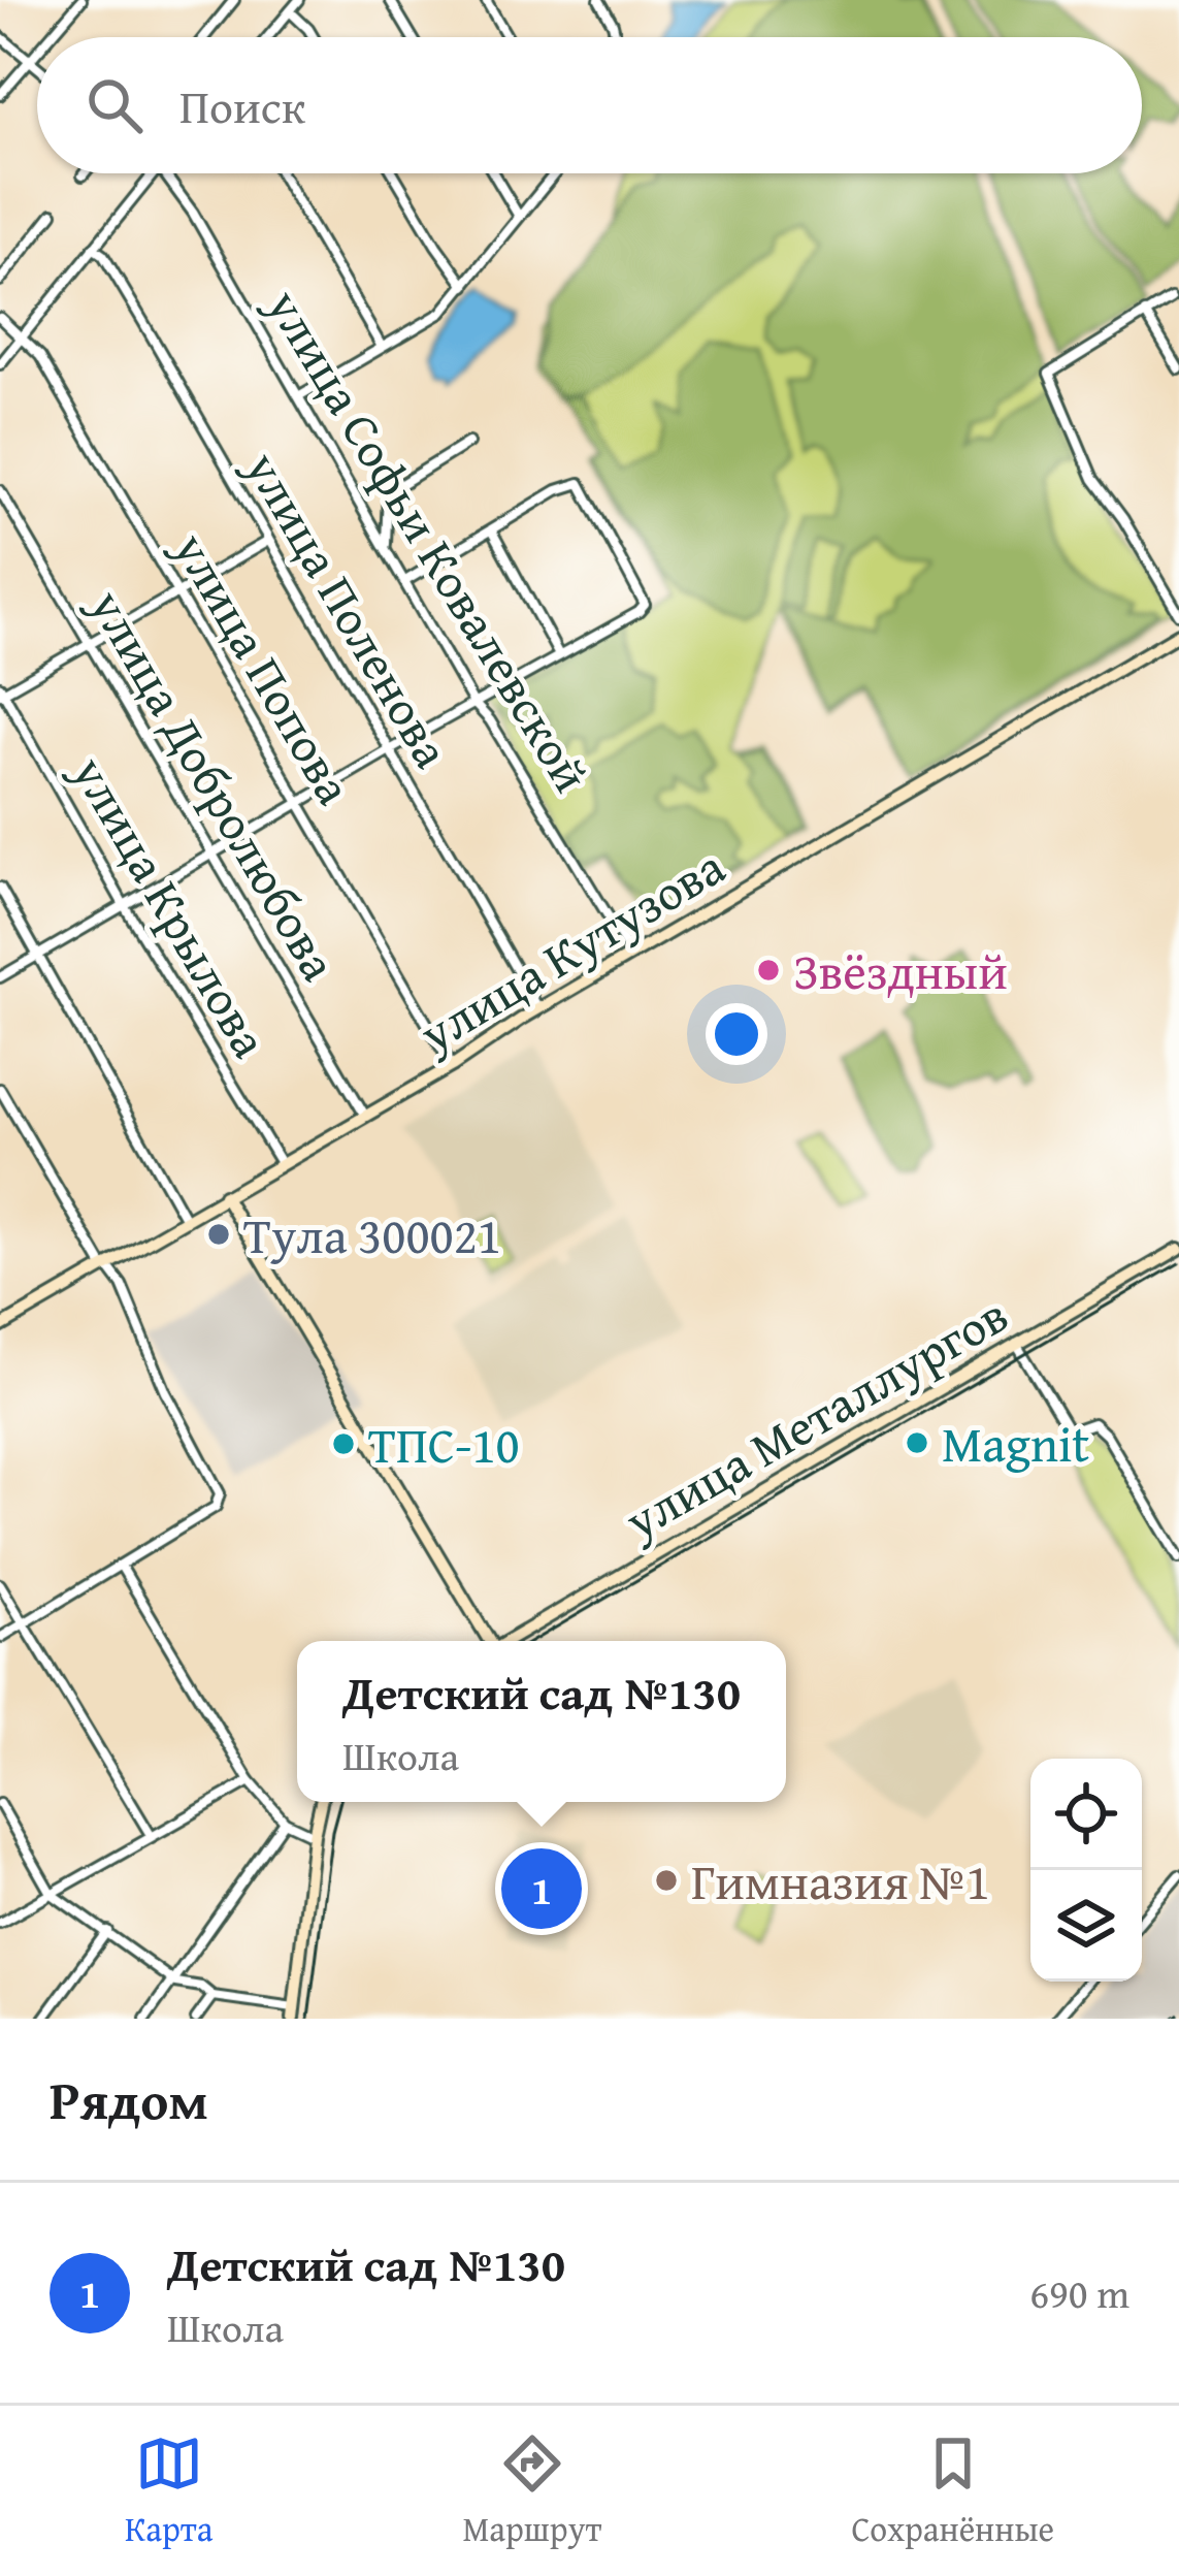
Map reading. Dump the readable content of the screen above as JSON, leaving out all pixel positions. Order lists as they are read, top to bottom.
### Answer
{
  "streets": {
    "main road": ["улица Кутузова", "улица Металлургов"],
    "street": [
      "улица Софьи Ковалевской",
      "улица Поленова",
      "улица Попова",
      "улица Добролюбова",
      "улица Крылова"
    ]
  },
  "crossings": [
    ["улица Софьи Ковалевской", "улица Кутузова"],
    ["улица Поленова", "улица Кутузова"],
    ["улица Попова", "улица Кутузова"],
    ["улица Добролюбова", "улица Кутузова"],
    ["улица Крылова", "улица Кутузова"]
  ],
  "places": [
    "Звёздный",
    "Тула 300021",
    "Magnit",
    "ТПС-10",
    "Гимназия №1"
  ],
  "page": {
    "search": "Поиск",
    "popup": ["Детский сад №130", "Школа"],
    "pins": "1",
    "heading": "Рядом",
    "list": [
      {
        "mark": "1",
        "name": "Детский сад №130",
        "note": "Школа",
        "value": "690 m"
      }
    ],
    "nav": ["Карта", "Маршрут", "Сохранённые"]
  }
}
